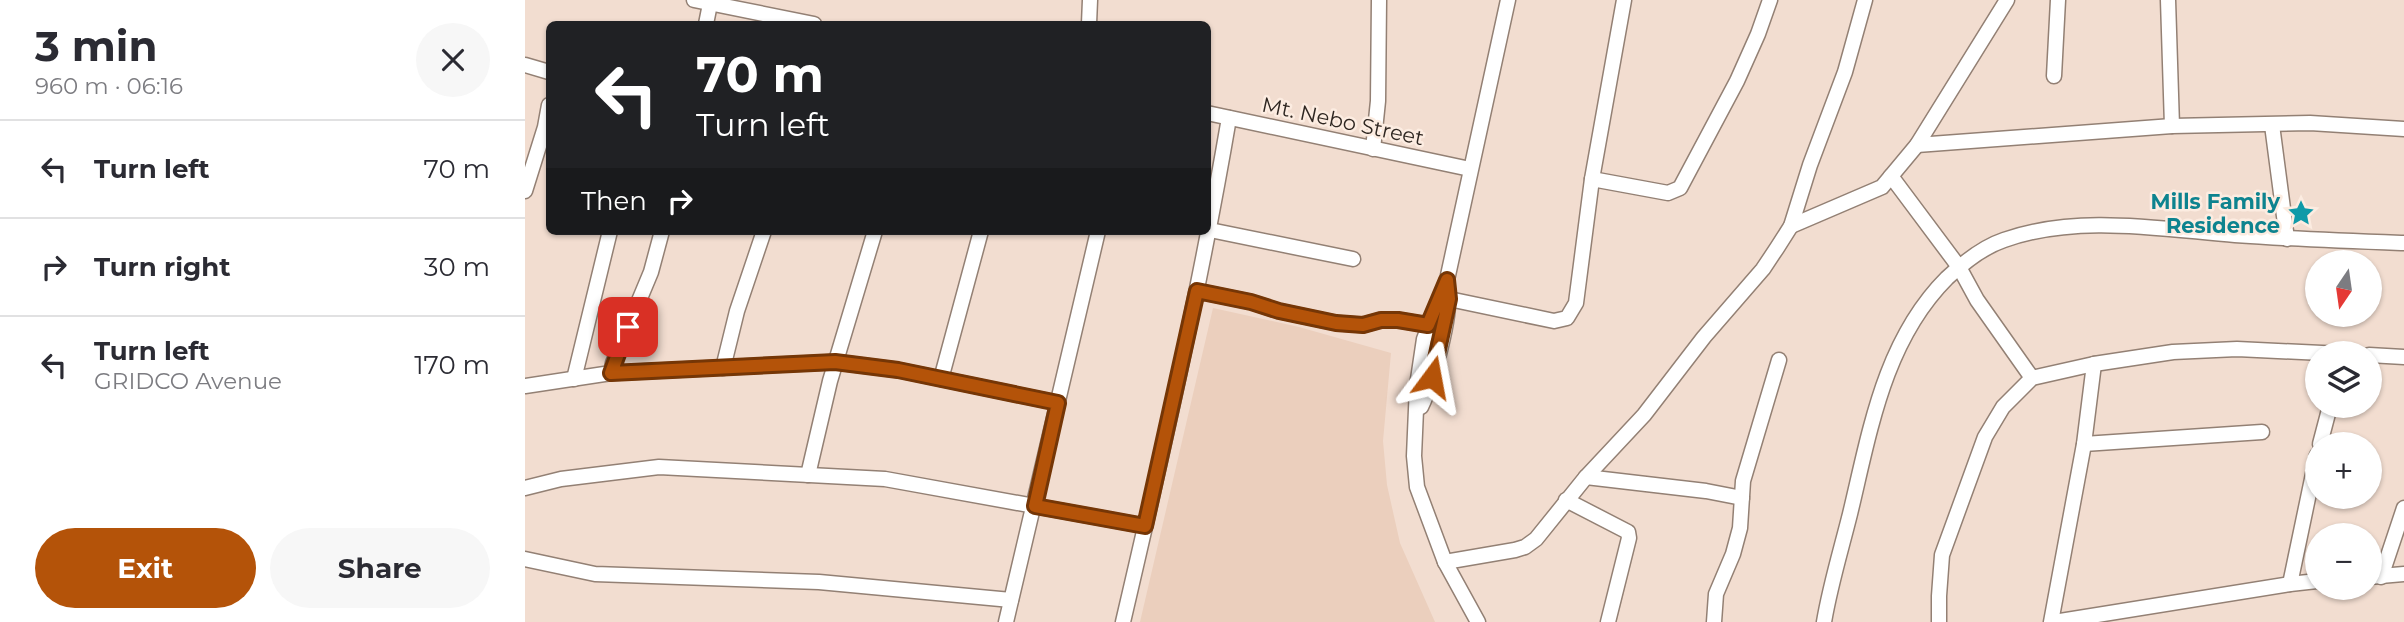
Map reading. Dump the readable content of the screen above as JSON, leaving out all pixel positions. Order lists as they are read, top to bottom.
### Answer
{
  "streets": {
    "street": ["Mt. Nebo Street"]
  },
  "places": {
    "place": ["Mills Family Residence"]
  },
  "north": "bottom",
  "page": {
    "heading": ["3 min", "960 m · 06:16"],
    "turn": ["70 m", "Turn left"],
    "list": [
      {
        "name": "Turn left",
        "value": "70 m"
      },
      {
        "name": "Turn right",
        "value": "30 m"
      },
      {
        "name": "Turn left",
        "note": "GRIDCO Avenue",
        "value": "170 m"
      }
    ],
    "then": "Then",
    "map_buttons": ["+", "−"],
    "buttons": ["Exit", "Share"]
  }
}
